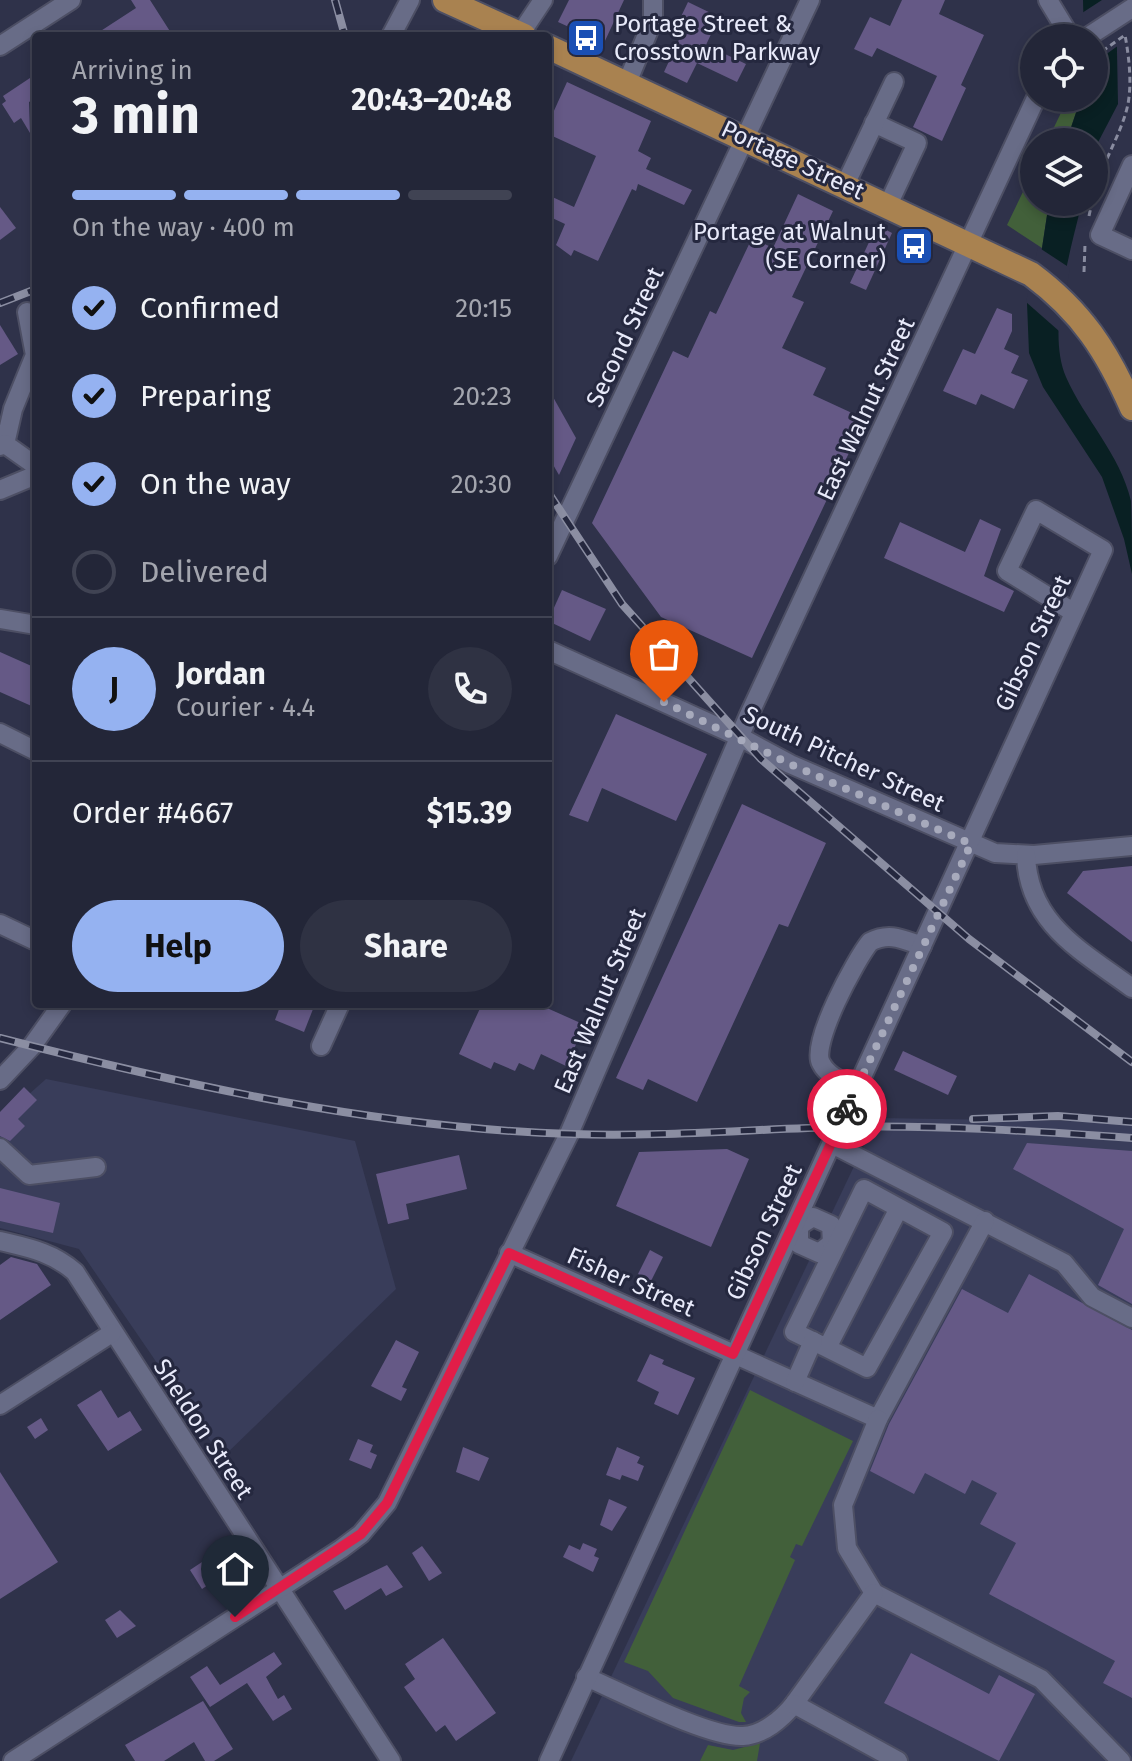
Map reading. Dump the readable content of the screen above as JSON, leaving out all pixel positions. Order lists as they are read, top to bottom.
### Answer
{
  "streets": {
    "main road": ["Portage Street"],
    "street": [
      "Second Street",
      "East Walnut Street",
      "Gibson Street",
      "South Pitcher Street",
      "Fisher Street",
      "Sheldon Street"
    ]
  },
  "crossings": [
    ["Portage Street", "Second Street"],
    ["Portage Street", "East Walnut Street"],
    ["East Walnut Street", "South Pitcher Street"],
    ["East Walnut Street", "Fisher Street"],
    ["East Walnut Street", "Sheldon Street"],
    ["Gibson Street", "South Pitcher Street"],
    ["Gibson Street", "Fisher Street"]
  ],
  "places": {
    "bus stop": ["Portage Street & Crosstown Parkway", "Portage at Walnut (SE Corner)"]
  },
  "page": {
    "heading": ["3 min", "Arriving in", "20:43–20:48"],
    "panel": [
      "Jordan",
      "Courier · 4.4",
      "Order #4667",
      "$15.39"
    ],
    "bar": "On the way · 400 m",
    "list": [
      ["Confirmed", "20:15"],
      ["Preparing", "20:23"],
      ["On the way", "20:30"],
      "Delivered"
    ],
    "round": "J",
    "buttons": ["Help", "Share"]
  }
}
